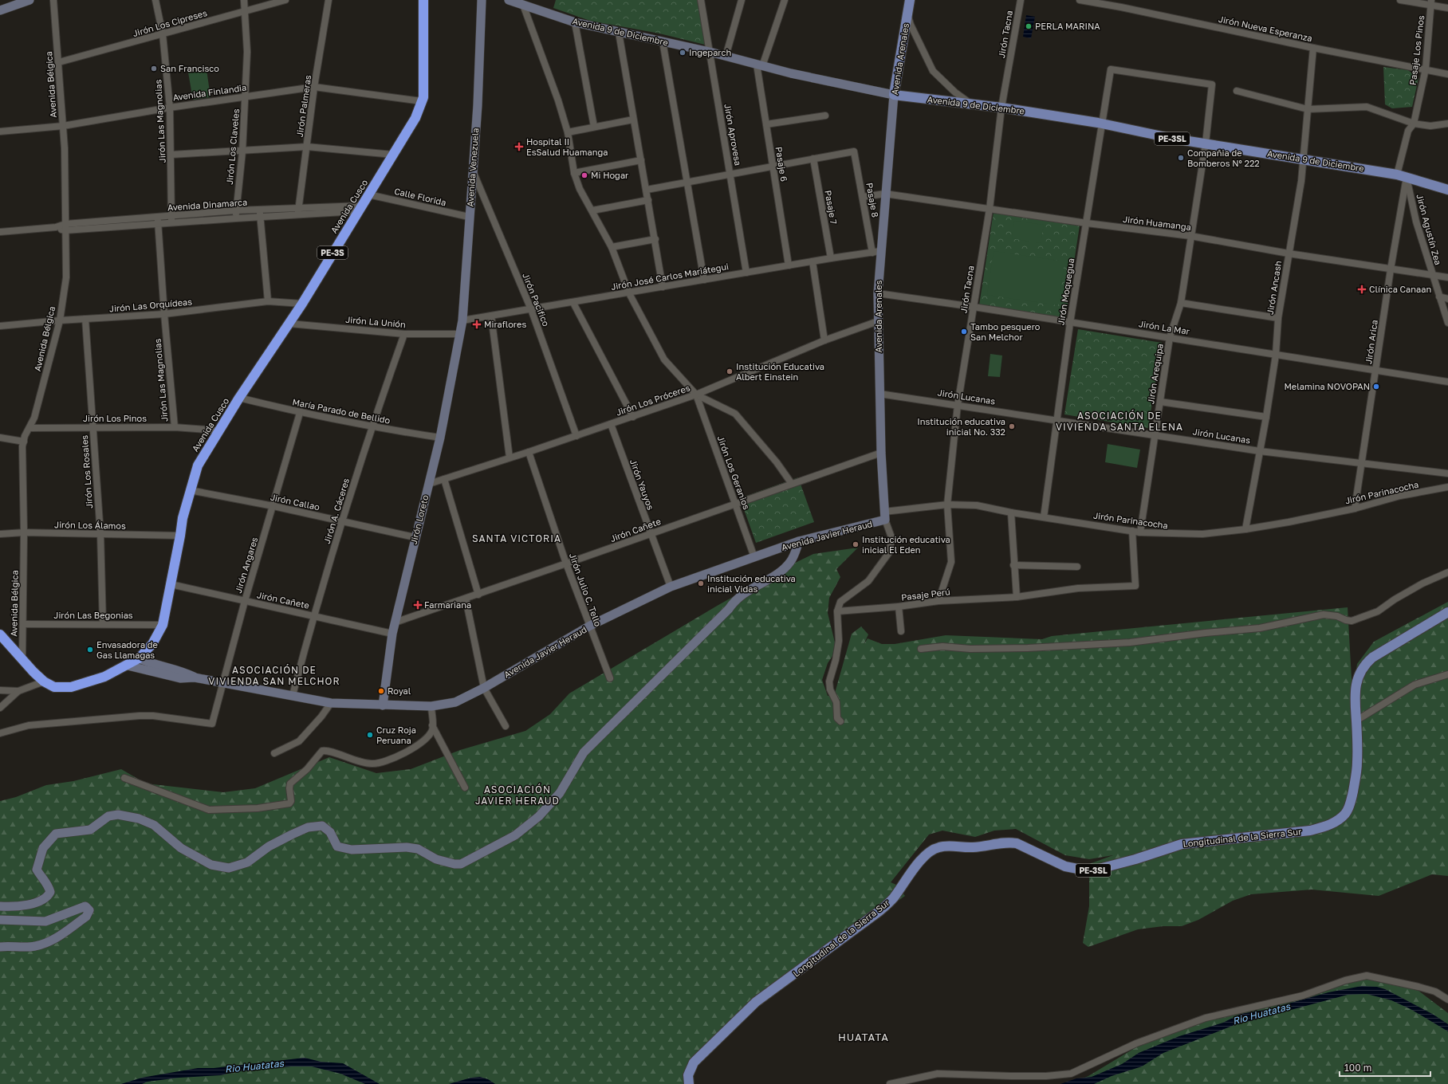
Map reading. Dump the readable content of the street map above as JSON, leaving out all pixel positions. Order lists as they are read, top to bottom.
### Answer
{
  "streets": {
    "highway": ["Avenida Cusco", "PE-3S"],
    "main road": [
      "Avenida 9 de Diciembre",
      "Avenida Arenales",
      "PE-3SL",
      "Avenida Venezuela",
      "Jirón Loreto",
      "Avenida Javier Heraud",
      "Longitudinal de la Sierra Sur"
    ],
    "street": [
      "Jirón Los Cipreses",
      "Jirón Nueva Esperanza",
      "Jirón Tacna",
      "Pasaje Los Pinos",
      "Avenida Bélgica",
      "Avenida Finlandia",
      "Jirón Palmeras",
      "Jirón Las Magnolias",
      "Jirón Aprovesa",
      "Jirón Los Claveles",
      "Pasaje 6",
      "Calle Florida",
      "Pasaje 8",
      "Avenida Dinamarca",
      "Pasaje 7",
      "Jirón Huamanga",
      "Jirón Agustín Zea",
      "Jirón José Carlos Mariátegui",
      "Jirón Ancash",
      "Jirón Moquegua",
      "Jirón Pacifico",
      "Jirón Las Orquídeas",
      "Jirón La Unión",
      "Jirón La Mar",
      "Jirón Arica",
      "Jirón Arequipa",
      "Jirón Lucanas",
      "Jirón Los Próceres",
      "María Parado de Bellido",
      "Jirón Los Pinos",
      "Jirón Los Rosales",
      "Jirón Los Geranios",
      "Jirón Yauyos",
      "Jirón Parinacocha",
      "Jirón Callao",
      "Jirón A. Cáceres",
      "Jirón Los Álamos",
      "Jirón Cañete",
      "Jirón Angares",
      "Jirón Julio C. Tello",
      "Pasaje Perú",
      "Jirón Las Begonias"
    ]
  },
  "crossings": [
    ["Jirón Los Cipreses", "Avenida Bélgica"],
    ["Jirón Los Cipreses", "Jirón Las Magnolias"],
    ["Jirón Los Cipreses", "Jirón Los Claveles"],
    ["Jirón Nueva Esperanza", "Pasaje Los Pinos"],
    ["Jirón Nueva Esperanza", "Jirón Ancash"],
    ["Avenida 9 de Diciembre", "Jirón Tacna"],
    ["Avenida 9 de Diciembre", "Pasaje Los Pinos"],
    ["Avenida 9 de Diciembre", "Avenida Arenales"],
    ["Avenida 9 de Diciembre", "Jirón Aprovesa"],
    ["Avenida 9 de Diciembre", "Pasaje 6"],
    ["Avenida 9 de Diciembre", "Jirón Agustín Zea"],
    ["Avenida 9 de Diciembre", "Jirón Ancash"],
    ["Avenida 9 de Diciembre", "Jirón Moquegua"],
    ["Avenida 9 de Diciembre", "Jirón Arica"],
    ["Avenida 9 de Diciembre", "Jirón Arequipa"],
    ["Jirón Tacna", "Jirón Huamanga"],
    ["Jirón Tacna", "Jirón La Mar"],
    ["Jirón Tacna", "Jirón Lucanas"],
    ["Jirón Tacna", "Jirón Parinacocha"],
    ["Jirón Tacna", "Pasaje Perú"],
    ["Pasaje Los Pinos", "Jirón Agustín Zea"],
    ["Pasaje Los Pinos", "Jirón Arica"],
    ["Avenida Arenales", "Pasaje 8"],
    ["Avenida Arenales", "Jirón Huamanga"],
    ["Avenida Arenales", "Jirón José Carlos Mariátegui"],
    ["Avenida Arenales", "Jirón La Mar"],
    ["Avenida Arenales", "Jirón Lucanas"],
    ["Avenida Arenales", "Jirón Los Próceres"],
    ["Avenida Arenales", "Jirón Parinacocha"],
    ["Avenida Arenales", "Jirón Cañete"],
    ["Avenida Arenales", "Avenida Javier Heraud"],
    ["Avenida Arenales", "Pasaje Perú"],
    ["Avenida Bélgica", "Avenida Finlandia"],
    ["Avenida Bélgica", "Avenida Dinamarca"],
    ["Avenida Bélgica", "PE-3S"],
    ["Avenida Bélgica", "Jirón Las Orquídeas"],
    ["Avenida Bélgica", "Jirón Los Pinos"],
    ["Avenida Bélgica", "Jirón Los Álamos"],
    ["Avenida Bélgica", "Jirón Las Begonias"],
    ["Avenida Finlandia", "Jirón Palmeras"],
    ["Avenida Finlandia", "Jirón Las Magnolias"],
    ["Avenida Finlandia", "Jirón Los Claveles"],
    ["Avenida Finlandia", "Avenida Cusco"],
    ["Jirón Palmeras", "Avenida Dinamarca"],
    ["Jirón Las Magnolias", "Avenida Dinamarca"],
    ["Jirón Las Magnolias", "Jirón Las Orquídeas"],
    ["Jirón Las Magnolias", "Jirón Los Pinos"],
    ["Jirón Aprovesa", "Jirón José Carlos Mariátegui"],
    ["Jirón Los Claveles", "Avenida Dinamarca"],
    ["Pasaje 6", "Jirón José Carlos Mariátegui"],
    ["Avenida Venezuela", "Calle Florida"],
    ["Avenida Venezuela", "Jirón José Carlos Mariátegui"],
    ["Avenida Venezuela", "Jirón Pacifico"],
    ["Avenida Venezuela", "Jirón La Unión"],
    ["Avenida Venezuela", "Jirón Loreto"],
    ["Calle Florida", "Avenida Cusco"],
    ["Pasaje 8", "Pasaje 7"],
    ["Pasaje 8", "Jirón Huamanga"],
    ["Pasaje 8", "Jirón José Carlos Mariátegui"],
    ["Avenida Dinamarca", "Avenida Cusco"],
    ["Avenida Cusco", "PE-3S"],
    ["Avenida Cusco", "Jirón Las Orquídeas"],
    ["Avenida Cusco", "Jirón La Unión"],
    ["Avenida Cusco", "María Parado de Bellido"],
    ["Avenida Cusco", "Jirón Los Pinos"],
    ["Avenida Cusco", "Jirón Callao"],
    ["Pasaje 7", "Jirón José Carlos Mariátegui"],
    ["Jirón Huamanga", "Jirón Agustín Zea"],
    ["Jirón Huamanga", "Jirón Ancash"],
    ["Jirón Huamanga", "Jirón Moquegua"],
    ["Jirón Huamanga", "Jirón Arica"],
    ["Jirón Huamanga", "Jirón Arequipa"],
    ["Jirón Agustín Zea", "Jirón Arica"],
    ["PE-3S", "Jirón Callao"],
    ["PE-3S", "Jirón Los Álamos"],
    ["PE-3S", "Jirón Cañete"],
    ["PE-3S", "Avenida Javier Heraud"],
    ["PE-3S", "Jirón Las Begonias"],
    ["Jirón José Carlos Mariátegui", "Jirón Pacifico"],
    ["Jirón Ancash", "Jirón La Mar"],
    ["Jirón Ancash", "Jirón Lucanas"],
    ["Jirón Ancash", "Jirón Parinacocha"],
    ["Jirón Moquegua", "Jirón La Mar"],
    ["Jirón Moquegua", "Jirón Arequipa"],
    ["Jirón Moquegua", "Jirón Lucanas"],
    ["Jirón Moquegua", "Jirón Parinacocha"],
    ["Jirón Pacifico", "Jirón Los Próceres"],
    ["Jirón Las Orquídeas", "Jirón Los Rosales"],
    ["Jirón La Unión", "Jirón A. Cáceres"],
    ["Jirón La Unión", "Jirón Loreto"],
    ["Jirón La Mar", "Jirón Arica"],
    ["Jirón La Mar", "Jirón Arequipa"],
    ["Jirón Arica", "Jirón Lucanas"],
    ["Jirón Arica", "Jirón Parinacocha"],
    ["Jirón Arequipa", "Jirón Lucanas"],
    ["Jirón Arequipa", "Jirón Parinacocha"],
    ["Jirón Los Próceres", "Jirón Los Geranios"],
    ["Jirón Los Próceres", "Jirón Yauyos"],
    ["Jirón Los Próceres", "Jirón Loreto"],
    ["Jirón Los Próceres", "Jirón Julio C. Tello"],
    ["María Parado de Bellido", "Jirón A. Cáceres"],
    ["María Parado de Bellido", "Jirón Loreto"],
    ["María Parado de Bellido", "Jirón Angares"],
    ["Jirón Los Pinos", "Jirón Los Rosales"],
    ["Jirón Los Rosales", "Jirón Los Álamos"],
    ["Jirón Los Rosales", "Jirón Las Begonias"],
    ["Jirón Los Geranios", "Jirón Cañete"],
    ["Jirón Los Geranios", "Avenida Javier Heraud"],
    ["Jirón Yauyos", "Jirón Cañete"],
    ["Jirón Yauyos", "Avenida Javier Heraud"],
    ["Jirón Parinacocha", "Avenida Javier Heraud"],
    ["Jirón Parinacocha", "Pasaje Perú"],
    ["Jirón Callao", "Jirón A. Cáceres"],
    ["Jirón Callao", "Jirón Loreto"],
    ["Jirón Callao", "Jirón Angares"],
    ["Jirón A. Cáceres", "Jirón Cañete"],
    ["Jirón A. Cáceres", "Avenida Javier Heraud"],
    ["Jirón Loreto", "Jirón Cañete"],
    ["Jirón Loreto", "Avenida Javier Heraud"],
    ["Jirón Cañete", "Jirón Angares"],
    ["Jirón Cañete", "Jirón Julio C. Tello"],
    ["Avenida Javier Heraud", "Jirón Angares"],
    ["Avenida Javier Heraud", "Jirón Julio C. Tello"]
  ],
  "districts": [
    "ASOCIACIÓN DE VIVIENDA SANTA ELENA",
    "SANTA VICTORIA",
    "ASOCIACIÓN DE VIVIENDA SAN MELCHOR",
    "ASOCIACIÓN JAVIER HERAUD",
    "HUATATA"
  ],
  "water": ["Rio Huatatas"],
  "places": {
    "other": [
      "PERLA MARINA",
      "Ingeparch",
      "San Francisco",
      "Compañia de Bomberos N° 222",
      "Mi Hogar",
      "Tambo pesquero San Melchor",
      "Institución Educativa Albert Einstein",
      "Melamina NOVOPAN",
      "Institución educativa inicial No. 332",
      "Institución educativa inicial El Eden",
      "Institución educativa inicial Vidas",
      "Envasadora de Gas Llamagas",
      "Royal",
      "Cruz Roja Peruana"
    ],
    "health": [
      "Hospital II EsSalud Huamanga",
      "Clínica Canaan",
      "Miraflores",
      "Farmariana"
    ]
  },
  "scale_bar": "100 m"
}
